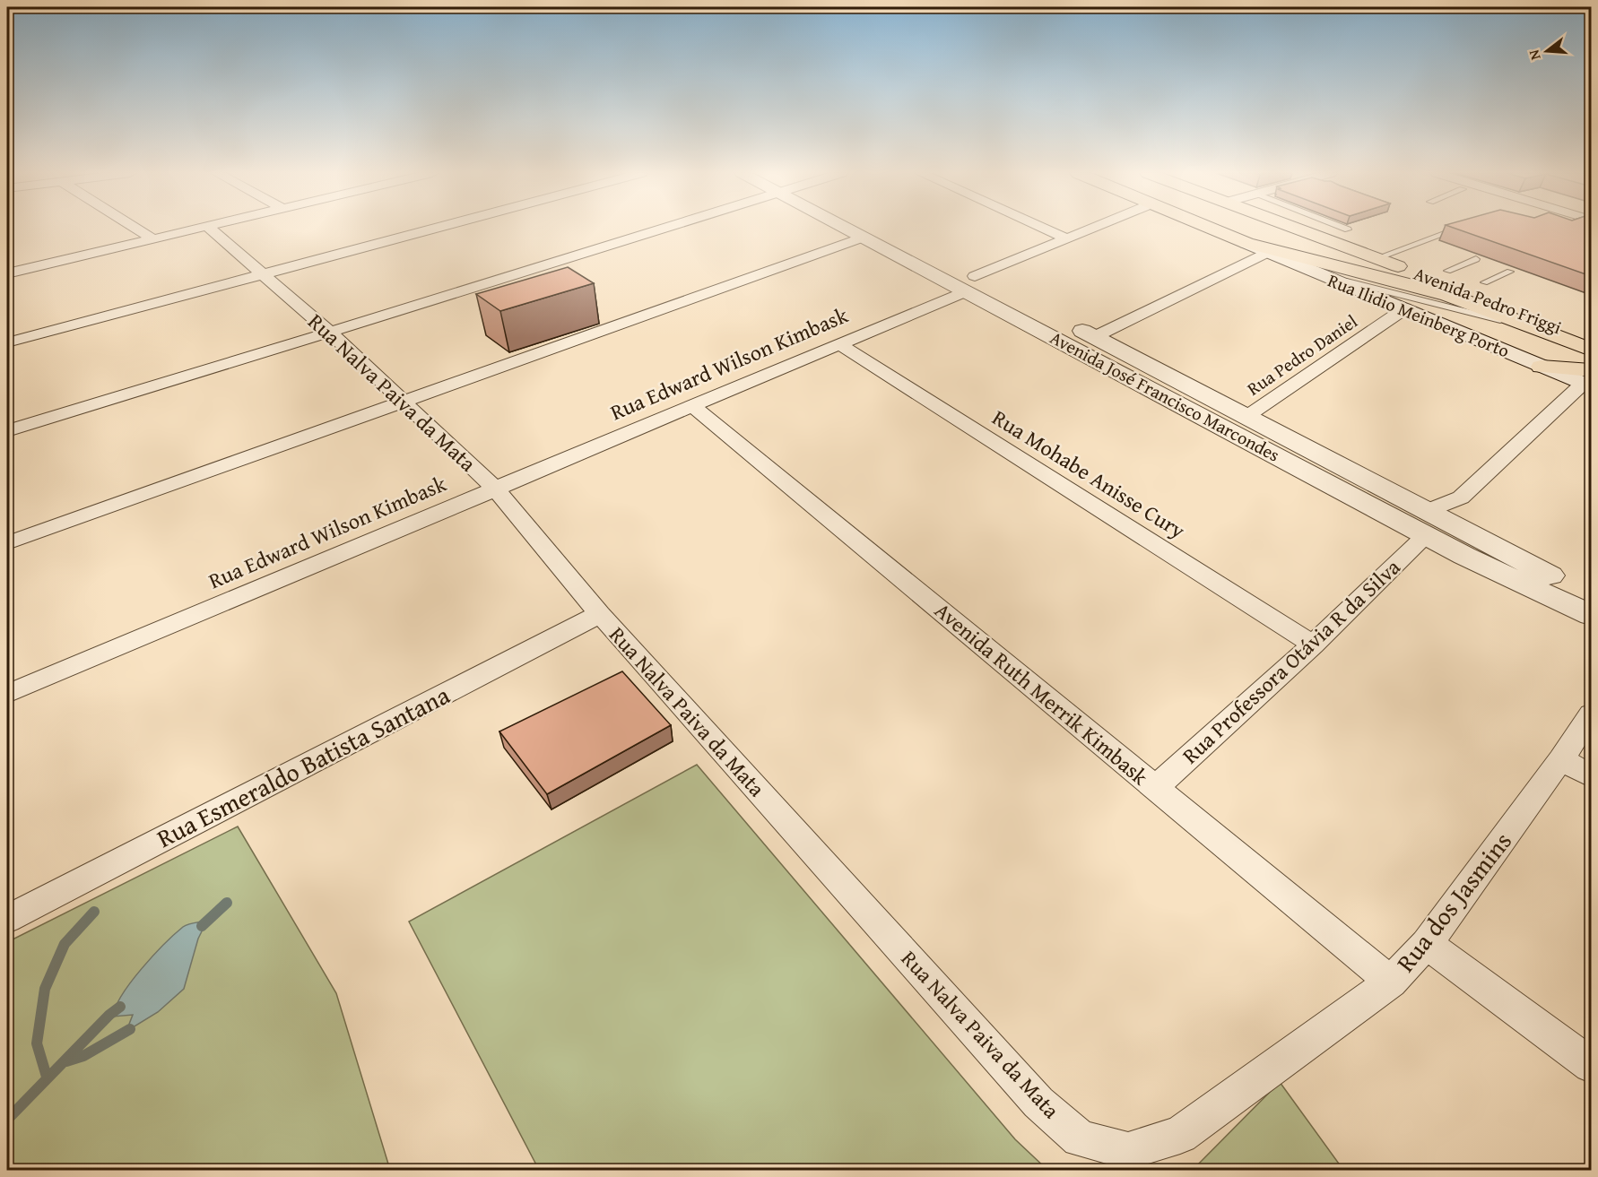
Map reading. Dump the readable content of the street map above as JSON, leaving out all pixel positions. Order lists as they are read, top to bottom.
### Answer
{
  "streets": {
    "main road": ["Avenida Pedro Friggi", "Rua Ilidio Meinberg Porto"],
    "street": [
      "Rua Pedro Daniel",
      "Rua Edward Wilson Kimbask",
      "Rua Nalva Paiva da Mata",
      "Avenida José Francisco Marcondes",
      "Rua Mohabe Anisse Cury",
      "Rua Professora Otávia R da Silva",
      "Avenida Ruth Merrik Kimbask",
      "Rua Esmeraldo Batista Santana",
      "Rua dos Jasmins"
    ]
  },
  "crossings": [
    ["Rua Ilidio Meinberg Porto", "Rua Pedro Daniel"],
    ["Rua Ilidio Meinberg Porto", "Rua Professora Otávia R da Silva"],
    ["Rua Pedro Daniel", "Avenida José Francisco Marcondes"],
    ["Rua Edward Wilson Kimbask", "Rua Nalva Paiva da Mata"],
    ["Rua Edward Wilson Kimbask", "Avenida José Francisco Marcondes"],
    ["Rua Edward Wilson Kimbask", "Rua Mohabe Anisse Cury"],
    ["Rua Edward Wilson Kimbask", "Avenida Ruth Merrik Kimbask"],
    ["Rua Nalva Paiva da Mata", "Rua Esmeraldo Batista Santana"],
    ["Rua Nalva Paiva da Mata", "Rua dos Jasmins"],
    ["Avenida José Francisco Marcondes", "Rua Professora Otávia R da Silva"],
    ["Rua Mohabe Anisse Cury", "Rua Professora Otávia R da Silva"],
    ["Rua Professora Otávia R da Silva", "Avenida Ruth Merrik Kimbask"],
    ["Avenida Ruth Merrik Kimbask", "Rua dos Jasmins"]
  ],
  "north": "left"
}
